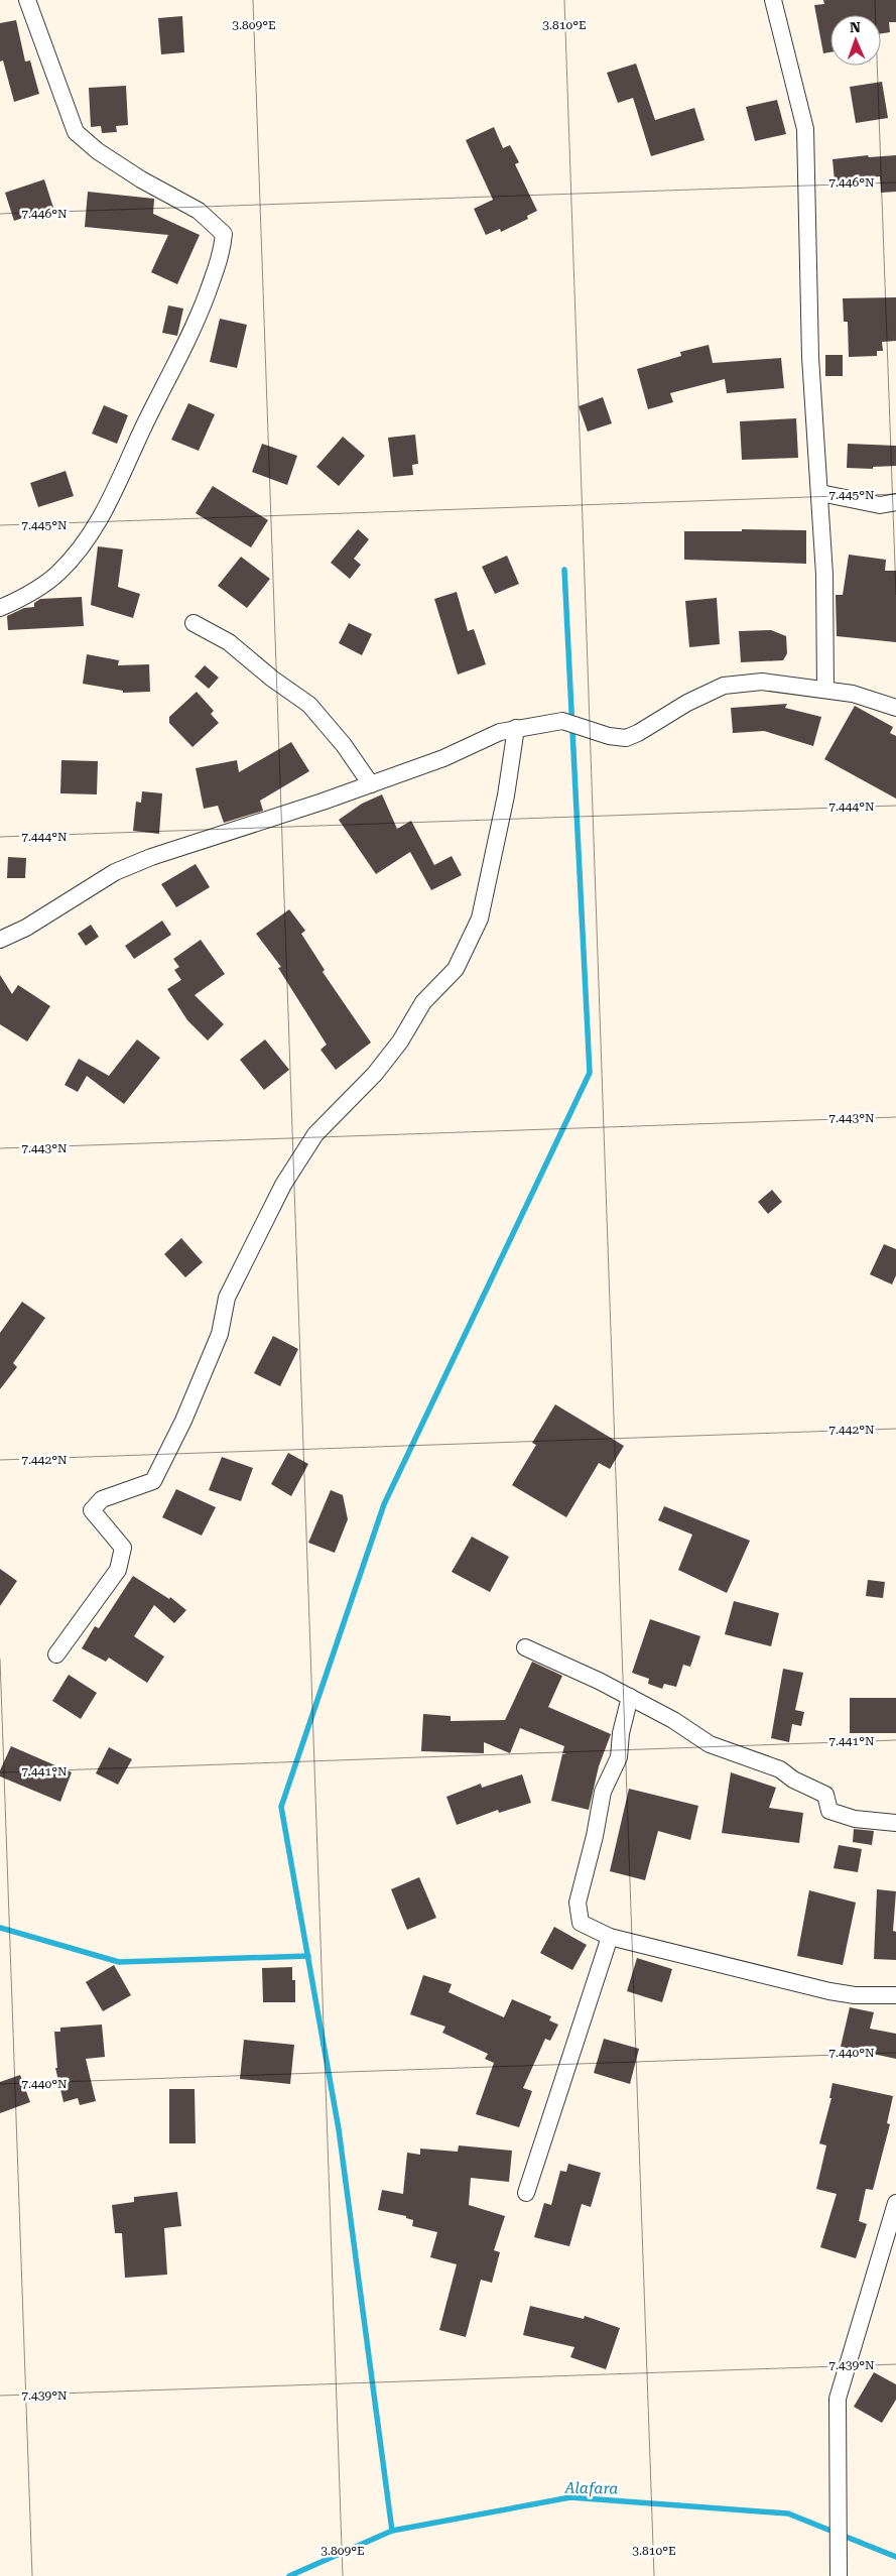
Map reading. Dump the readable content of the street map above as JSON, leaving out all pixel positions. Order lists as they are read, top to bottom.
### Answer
{
  "water": ["Alafara"],
  "north": "top",
  "coordinates": [
    "3.809°E",
    "3.810°E",
    "7.446°N",
    "7.445°N",
    "7.444°N",
    "7.443°N",
    "7.442°N",
    "7.441°N",
    "7.440°N",
    "7.439°N"
  ]
}
